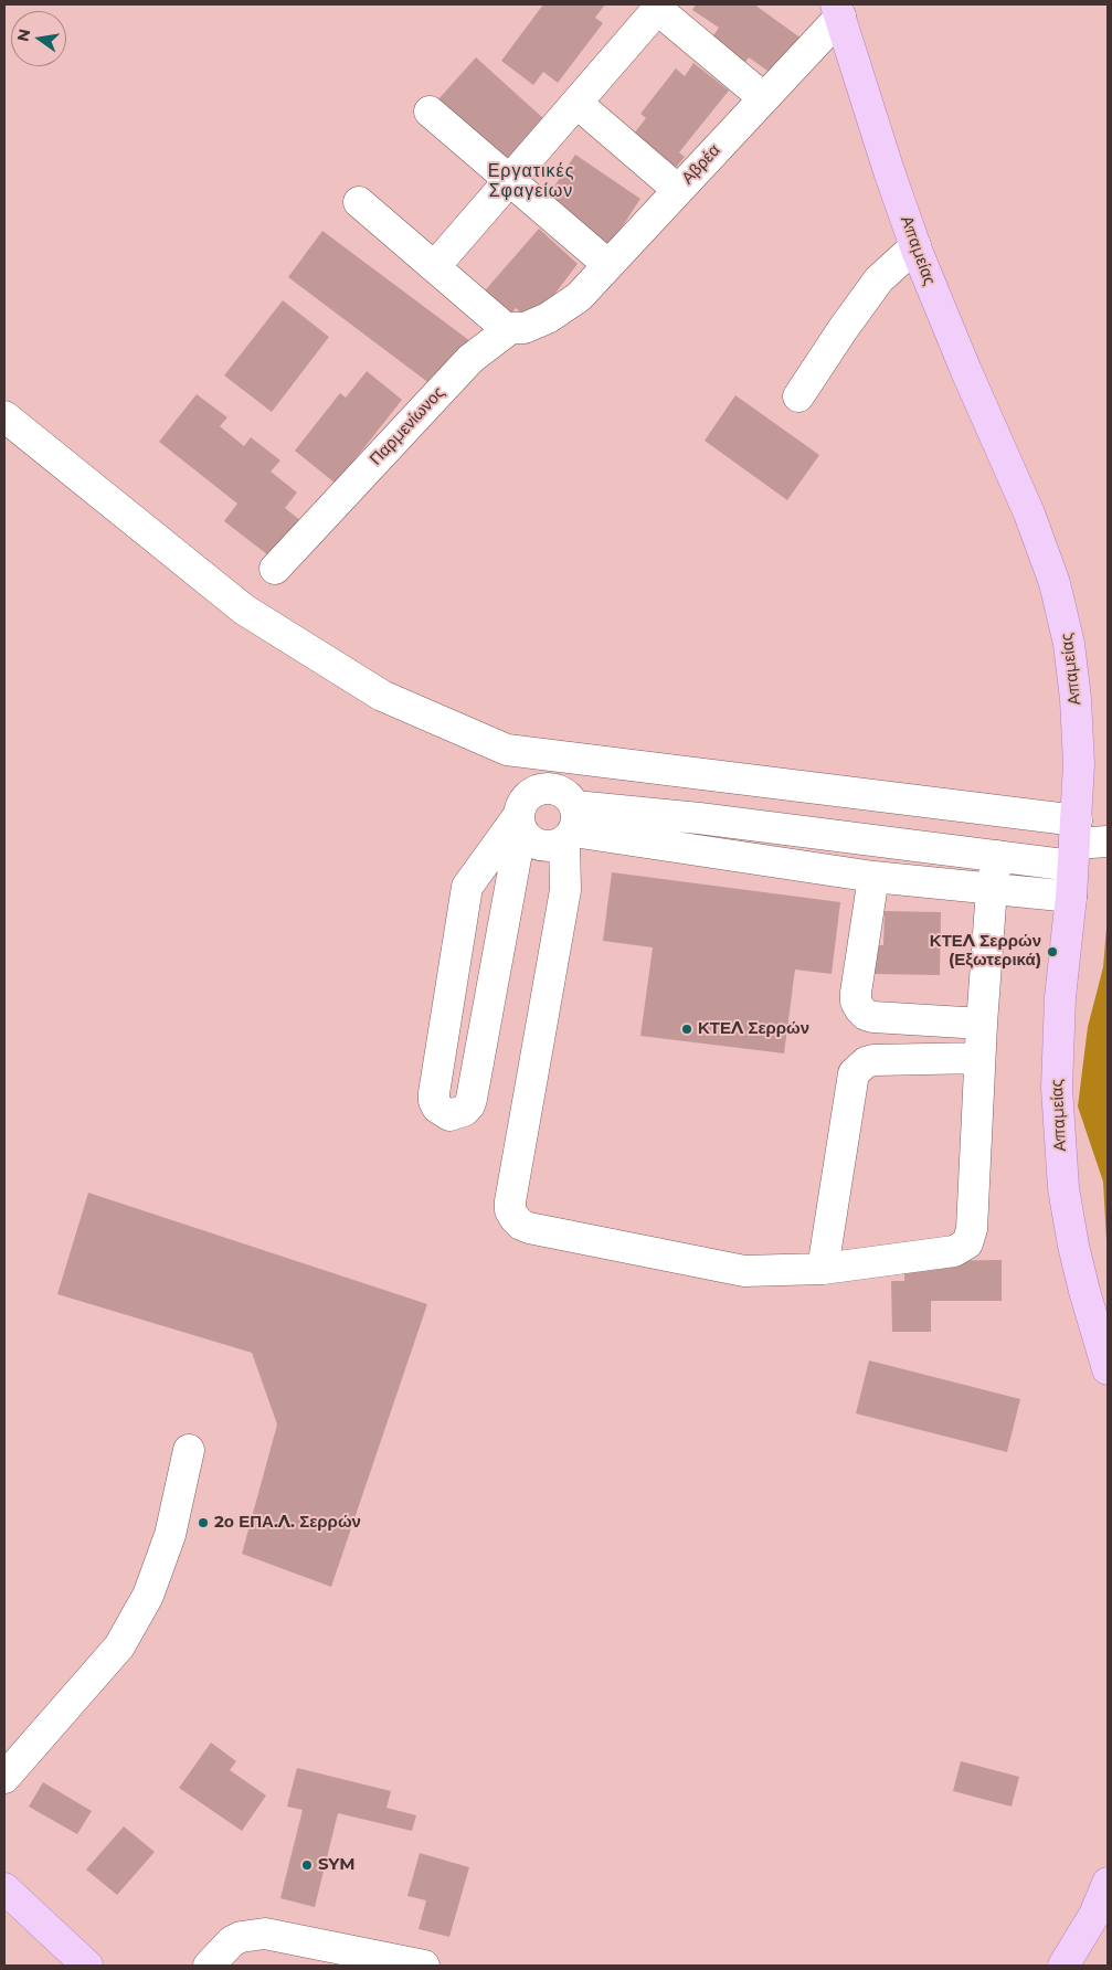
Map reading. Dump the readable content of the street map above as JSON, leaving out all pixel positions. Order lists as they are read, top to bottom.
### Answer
{
  "streets": {
    "main road": ["Απαμείας"],
    "street": ["Αβρέα", "Παρμενίωνος"]
  },
  "crossings": [
    ["Αβρέα", "Απαμείας"],
    ["Αβρέα", "Παρμενίωνος"]
  ],
  "districts": ["Εργατικές Σφαγείων"],
  "places": [
    "ΚΤΕΛ Σερρών (Εξωτερικά)",
    "ΚΤΕΛ Σερρών",
    "2ο ΕΠΑ.Λ. Σερρών",
    "SYM"
  ],
  "north": "left"
}
